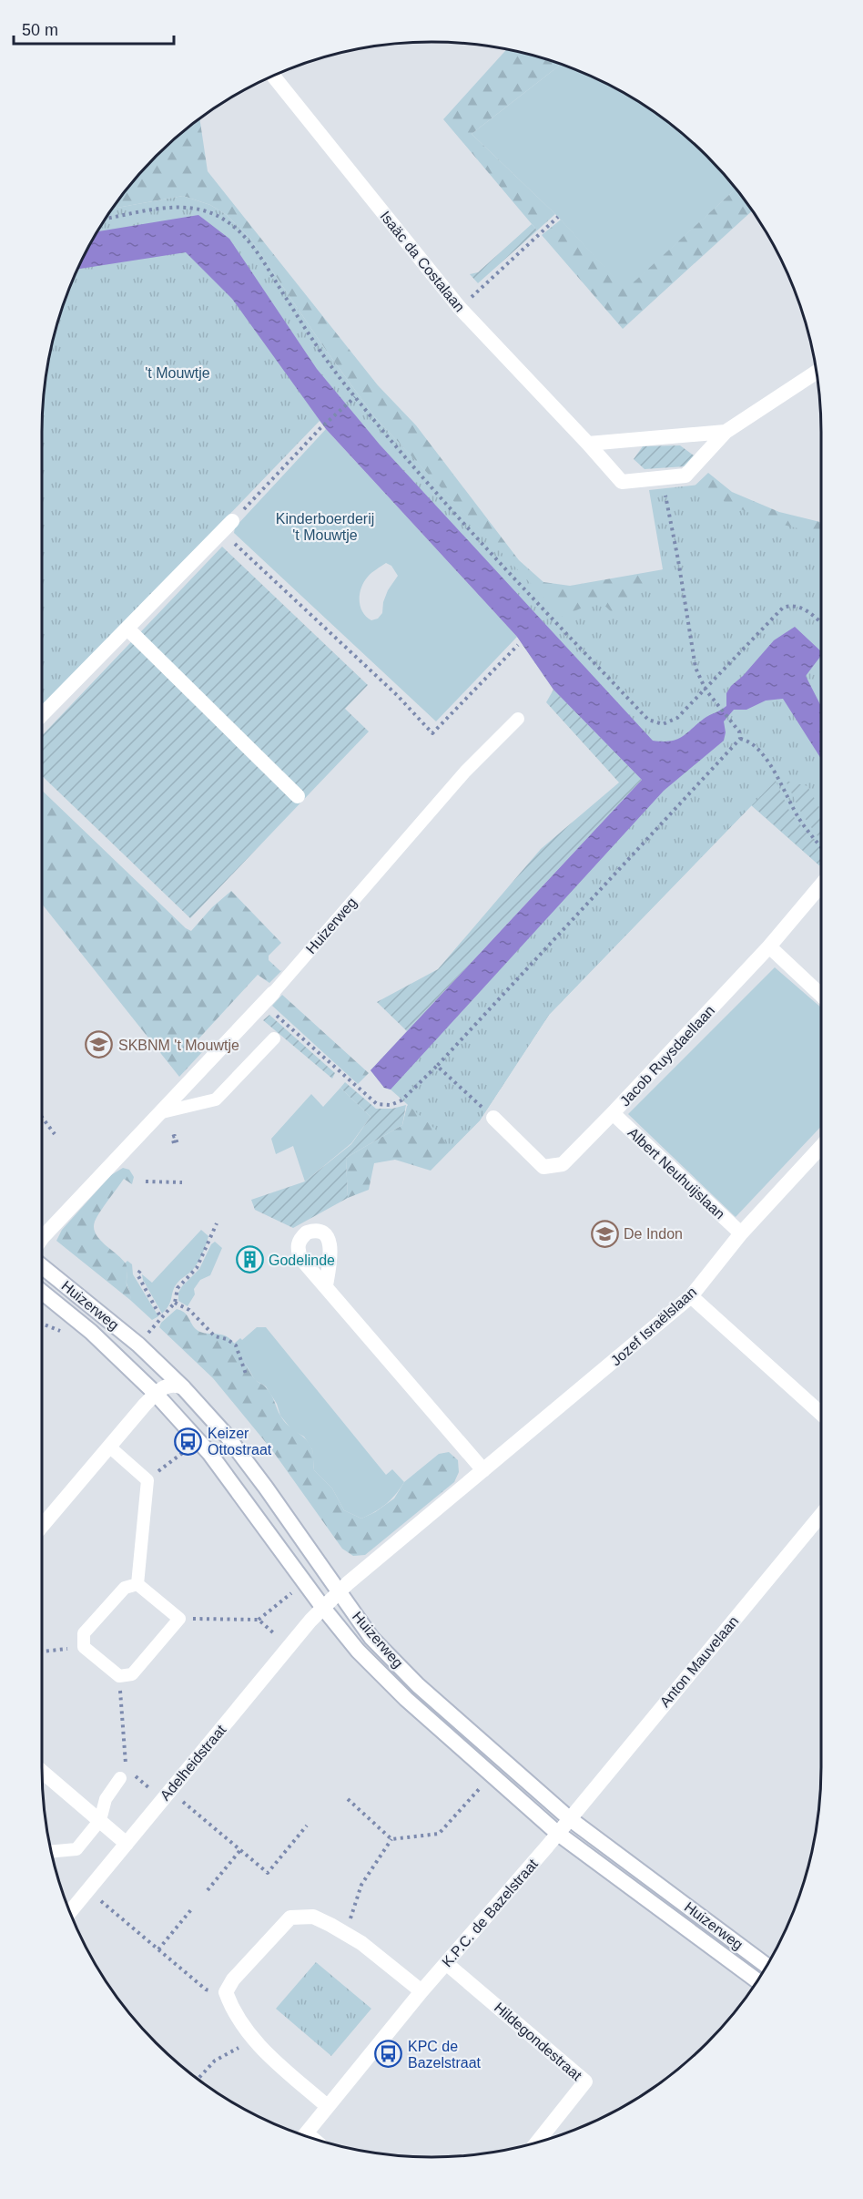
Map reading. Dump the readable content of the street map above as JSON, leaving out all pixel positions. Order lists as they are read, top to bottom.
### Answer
{
  "streets": {
    "street": [
      "Isaäc da Costalaan",
      "Huizerweg",
      "Jacob Ruysdaellaan",
      "Albert Neuhuijslaan",
      "Jozef Israëlslaan",
      "Anton Mauvelaan",
      "Adelheidstraat",
      "K.P.C. de Bazelstraat",
      "Hildegondestraat"
    ]
  },
  "crossings": [
    ["Huizerweg", "Jozef Israëlslaan"],
    ["Huizerweg", "Anton Mauvelaan"],
    ["Huizerweg", "Adelheidstraat"],
    ["Huizerweg", "K.P.C. de Bazelstraat"],
    ["Jacob Ruysdaellaan", "Albert Neuhuijslaan"],
    ["Albert Neuhuijslaan", "Jozef Israëlslaan"],
    ["Jozef Israëlslaan", "Adelheidstraat"],
    ["Anton Mauvelaan", "K.P.C. de Bazelstraat"],
    ["K.P.C. de Bazelstraat", "Hildegondestraat"]
  ],
  "parks": ["'t Mouwtje", "Kinderboerderij 't Mouwtje"],
  "places": {
    "school or university": ["SKBNM 't Mouwtje", "De Indon"],
    "building": ["Godelinde"],
    "bus stop": ["Keizer Ottostraat", "KPC de Bazelstraat"]
  },
  "scale_bar": "50 m"
}
